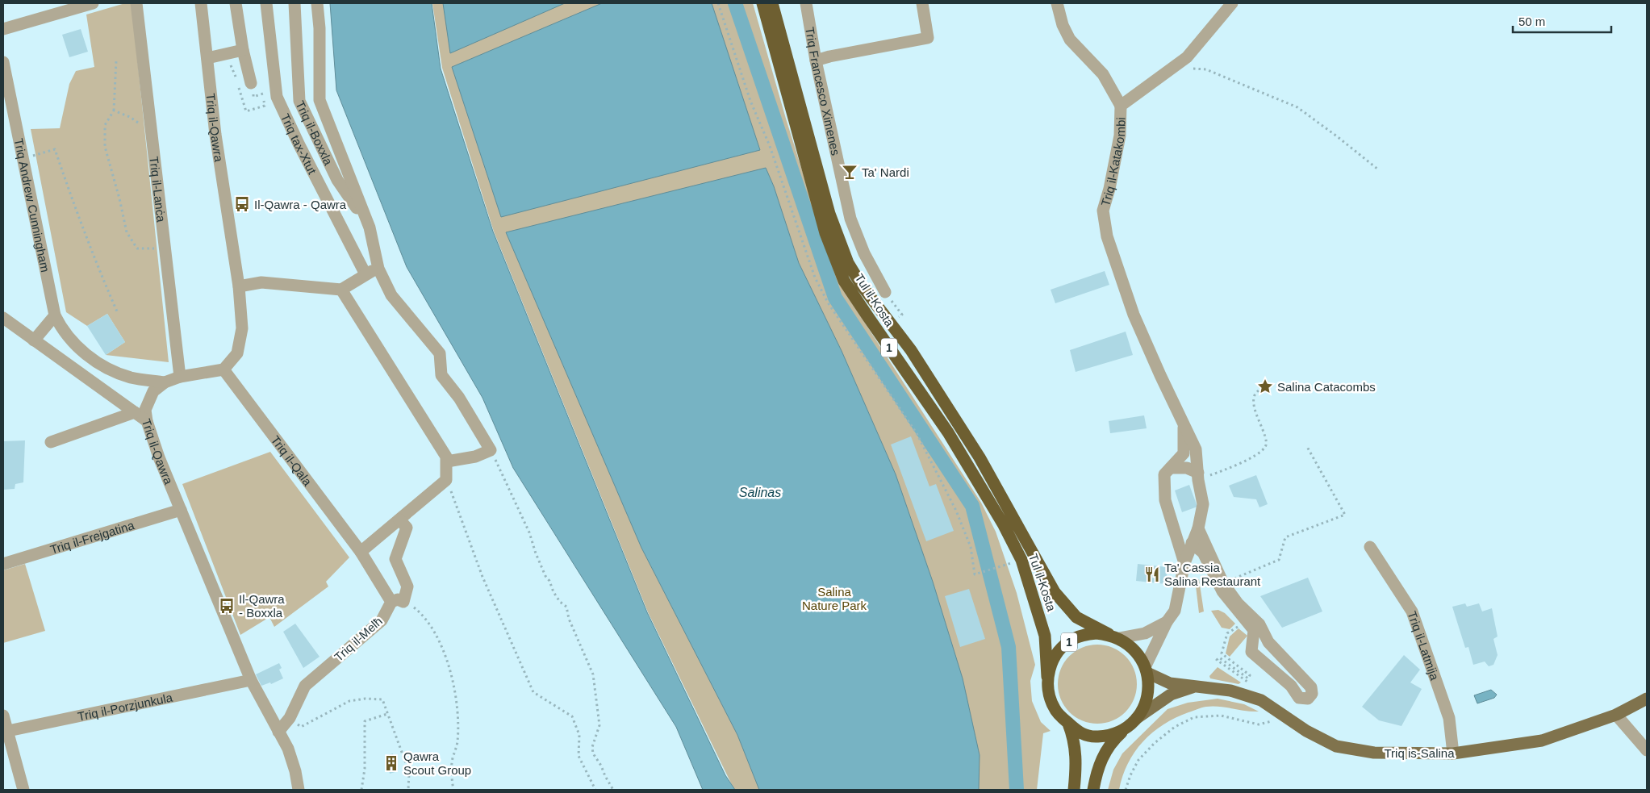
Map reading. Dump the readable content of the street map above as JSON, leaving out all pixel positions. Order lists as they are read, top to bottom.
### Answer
{
  "streets": {
    "highway": ["Tul il-Kosta", "1"],
    "main road": ["Triq is-Salina"],
    "street": [
      "Triq Francesco Ximenes",
      "Triq il-Qawra",
      "Triq il-Boxxla",
      "Triq tax-Xtut",
      "Triq il-Katakombi",
      "Triq il-Lanċa",
      "Triq Andrew Cunningham",
      "Triq il-Qala",
      "Triq il-Frejgatina",
      "Triq il-Melħ",
      "Triq il-Latmija",
      "Triq il-Porzjunkula"
    ]
  },
  "crossings": [
    ["Triq il-Qawra", "Triq il-Lanċa"],
    ["Triq il-Qawra", "Triq Andrew Cunningham"],
    ["Triq il-Qawra", "Triq il-Qala"],
    ["Triq il-Qawra", "Triq il-Frejgatina"],
    ["Triq il-Qawra", "Triq il-Melħ"],
    ["Triq il-Qawra", "Triq il-Porzjunkula"],
    ["Triq il-Katakombi", "Tul il-Kosta"],
    ["Triq il-Katakombi", "1"],
    ["Triq il-Katakombi", "Triq is-Salina"],
    ["Tul il-Kosta", "1"],
    ["Tul il-Kosta", "Triq is-Salina"],
    ["1", "Triq is-Salina"],
    ["Triq il-Latmija", "Triq is-Salina"]
  ],
  "water": ["Salinas"],
  "parks": ["Salina Nature Park"],
  "places": {
    "bar": ["Ta' Nardi"],
    "bus stop": ["Il-Qawra - Qawra", "Il-Qawra - Boxxla"],
    "place": ["Salina Catacombs"],
    "restaurant": ["Ta' Cassia Salina Restaurant"],
    "building": ["Qawra Scout Group"]
  },
  "scale_bar": "50 m"
}
